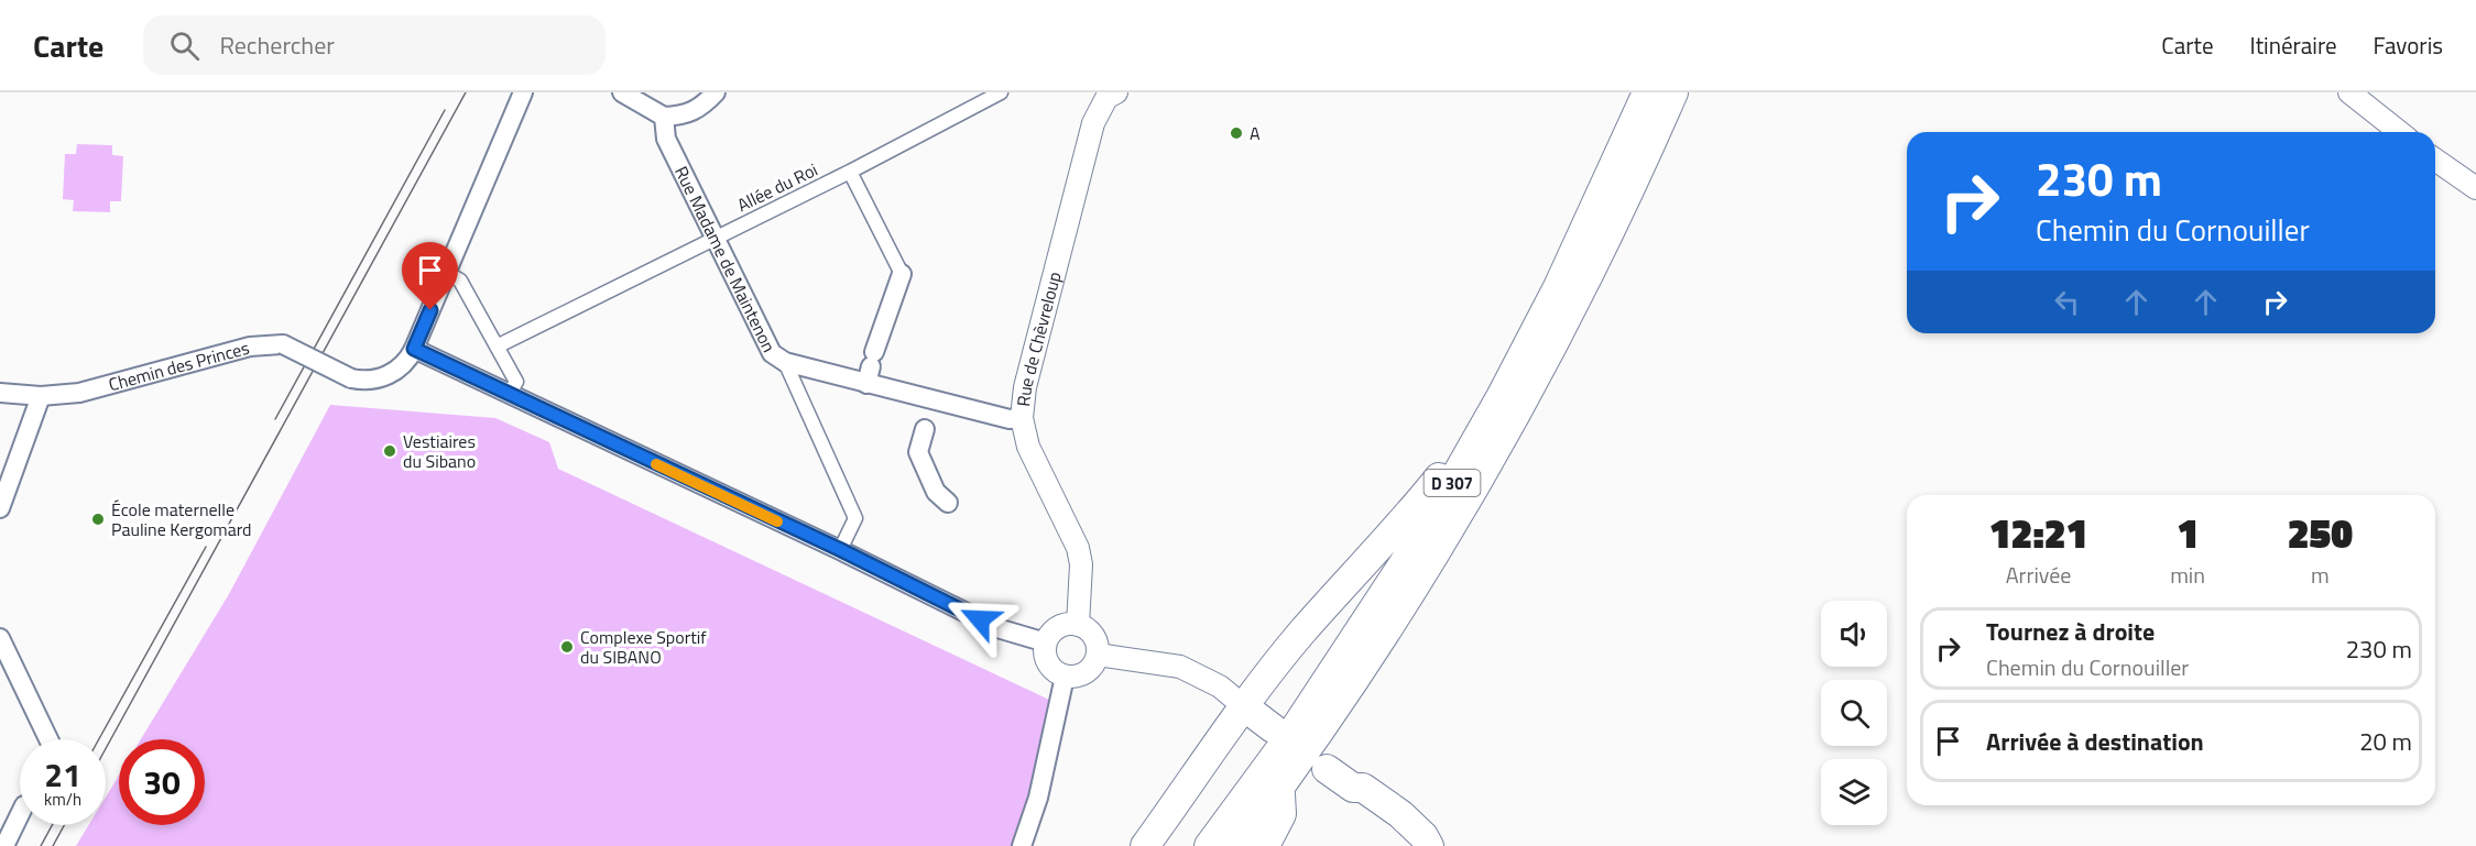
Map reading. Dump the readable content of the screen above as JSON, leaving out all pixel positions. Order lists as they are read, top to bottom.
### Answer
{
  "streets": {
    "main road": ["D 307"],
    "street": [
      "Allée du Roi",
      "Rue Madame de Maintenon",
      "Rue de Chèvreloup",
      "Chemin des Princes"
    ]
  },
  "crossings": [
    ["Allée du Roi", "Rue Madame de Maintenon"],
    ["Rue Madame de Maintenon", "Rue de Chèvreloup"]
  ],
  "places": [
    "A",
    "Vestiaires du Sibano",
    "École maternelle Pauline Kergomard",
    "Complexe Sportif du SIBANO"
  ],
  "page": {
    "header": "Carte",
    "search": "Rechercher",
    "nav": ["Carte", "Itinéraire", "Favoris"],
    "turn": ["230 m", "Chemin du Cornouiller"],
    "eta": [
      "12:21",
      "Arrivée",
      "1",
      "min",
      "250",
      "m"
    ],
    "list": [
      {
        "name": "Tournez à droite",
        "note": "Chemin du Cornouiller",
        "value": "230 m"
      },
      {
        "name": "Arrivée à destination",
        "value": "20 m"
      }
    ],
    "speed": "21 km/h",
    "limit": "30"
  }
}
